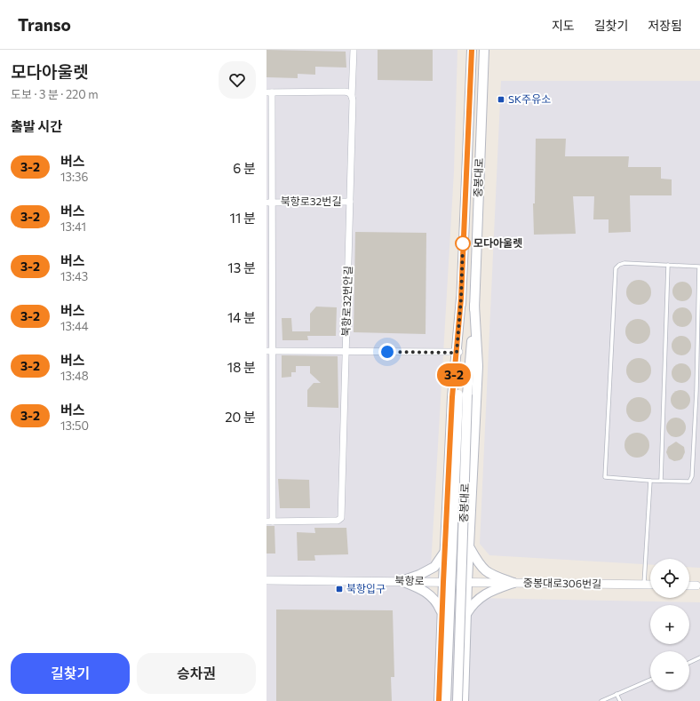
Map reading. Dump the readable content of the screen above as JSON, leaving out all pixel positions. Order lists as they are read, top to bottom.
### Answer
{
  "streets": {
    "main road": ["중봉대로"],
    "street": [
      "북항로32번길",
      "북항로32번안길",
      "북항로",
      "중봉대로306번길"
    ]
  },
  "crossings": [
    ["중봉대로", "북항로"],
    ["중봉대로", "중봉대로306번길"],
    ["북항로32번길", "북항로32번안길"],
    ["북항로", "중봉대로306번길"]
  ],
  "places": {
    "transit": ["SK주유소", "북항입구"],
    "other": ["모다아울렛"]
  },
  "lines": ["bus line 3-2"],
  "page": {
    "header": "Transo",
    "nav": ["지도", "길찾기", "저장됨"],
    "heading": [
      ["모다아울렛", "도보 · 3 분 · 220 m"],
      "출발 시간"
    ],
    "on_map": "3-2",
    "list": [
      {
        "mark": "3-2",
        "name": "버스",
        "note": "13:36",
        "value": "6 분"
      },
      {
        "mark": "3-2",
        "name": "버스",
        "note": "13:41",
        "value": "11 분"
      },
      {
        "mark": "3-2",
        "name": "버스",
        "note": "13:43",
        "value": "13 분"
      },
      {
        "mark": "3-2",
        "name": "버스",
        "note": "13:44",
        "value": "14 분"
      },
      {
        "mark": "3-2",
        "name": "버스",
        "note": "13:48",
        "value": "18 분"
      },
      {
        "mark": "3-2",
        "name": "버스",
        "note": "13:50",
        "value": "20 분"
      }
    ],
    "map_buttons": ["+", "−"],
    "buttons": ["길찾기", "승차권"]
  }
}
